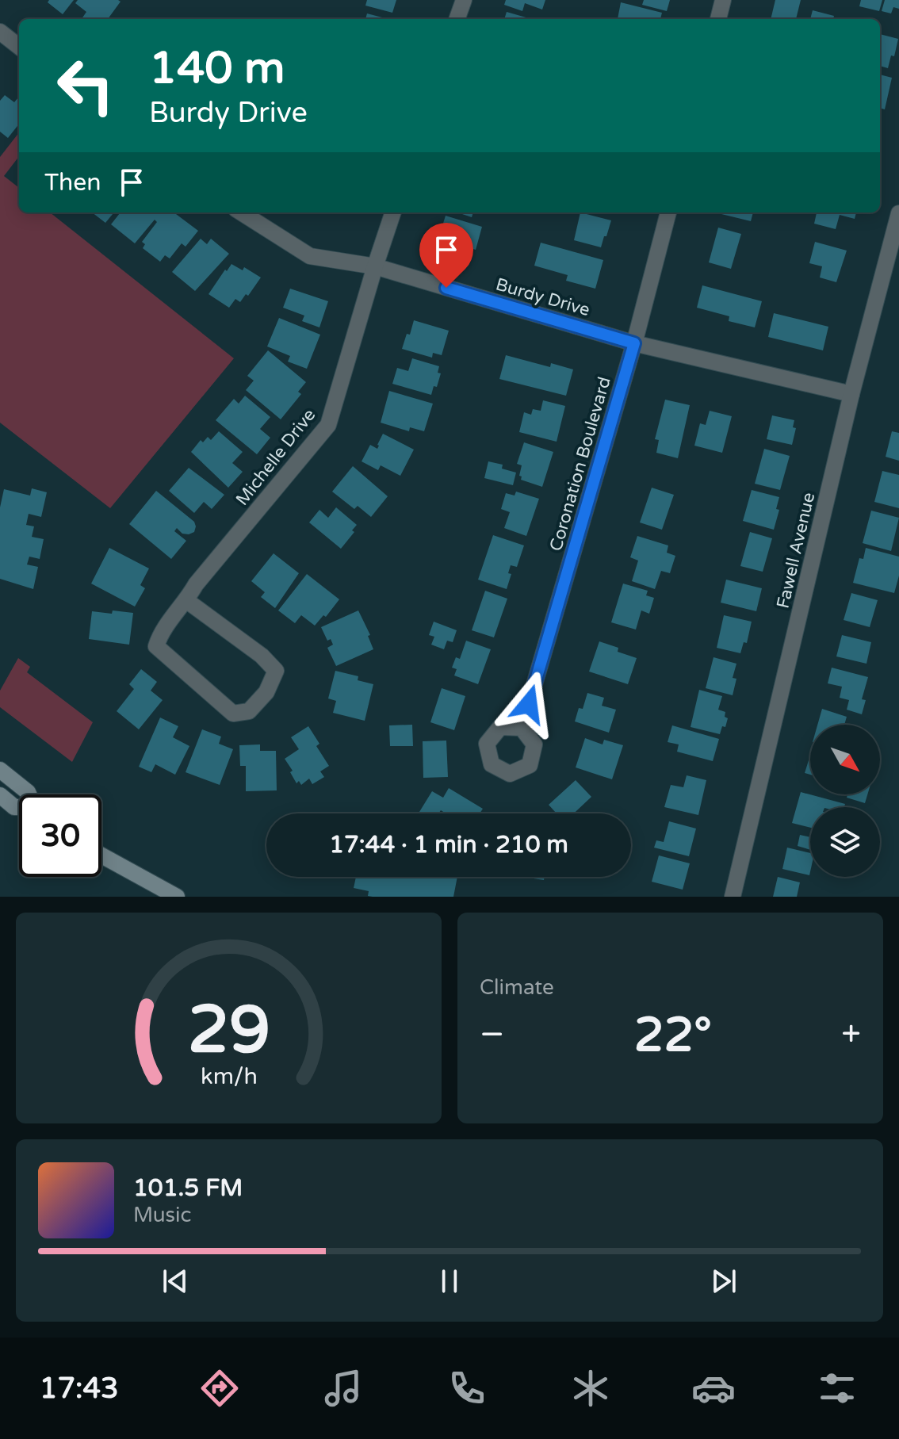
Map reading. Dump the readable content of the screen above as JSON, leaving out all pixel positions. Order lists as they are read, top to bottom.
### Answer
{
  "streets": {
    "street": [
      "Burdy Drive",
      "Michelle Drive",
      "Coronation Boulevard",
      "Fawell Avenue"
    ]
  },
  "crossings": [
    ["Burdy Drive", "Michelle Drive"],
    ["Burdy Drive", "Coronation Boulevard"],
    ["Burdy Drive", "Fawell Avenue"]
  ],
  "north": "bottom right",
  "page": {
    "turn": ["140 m", "Burdy Drive"],
    "then": "Then",
    "limit": "30",
    "trip": "17:44 · 1 min · 210 m",
    "tile": "Climate",
    "heat": ["−", "22°", "+"],
    "song": ["101.5 FM", "Music"],
    "tabs": "17:43",
    "gauge": ["29", "km/h"]
  }
}
